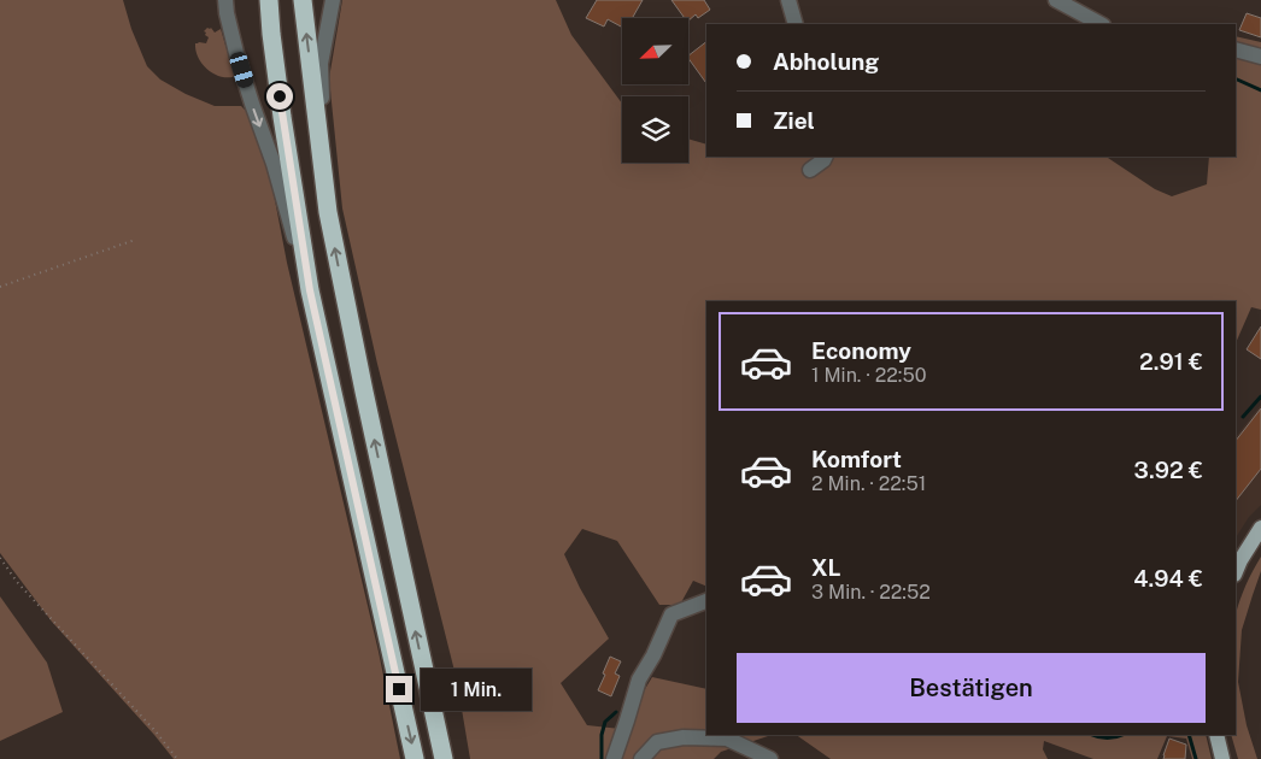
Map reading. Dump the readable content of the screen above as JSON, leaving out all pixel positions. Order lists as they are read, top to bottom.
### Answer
{
  "north": "bottom left",
  "page": {
    "banner": ["Abholung", "Ziel"],
    "list": [
      {
        "name": "Economy",
        "note": "1 Min. · 22:50",
        "value": "2.91 €"
      },
      {
        "name": "Komfort",
        "note": "2 Min. · 22:51",
        "value": "3.92 €"
      },
      {
        "name": "XL",
        "note": "3 Min. · 22:52",
        "value": "4.94 €"
      }
    ],
    "buttons": "Bestätigen",
    "bubble": "1 Min."
  }
}
